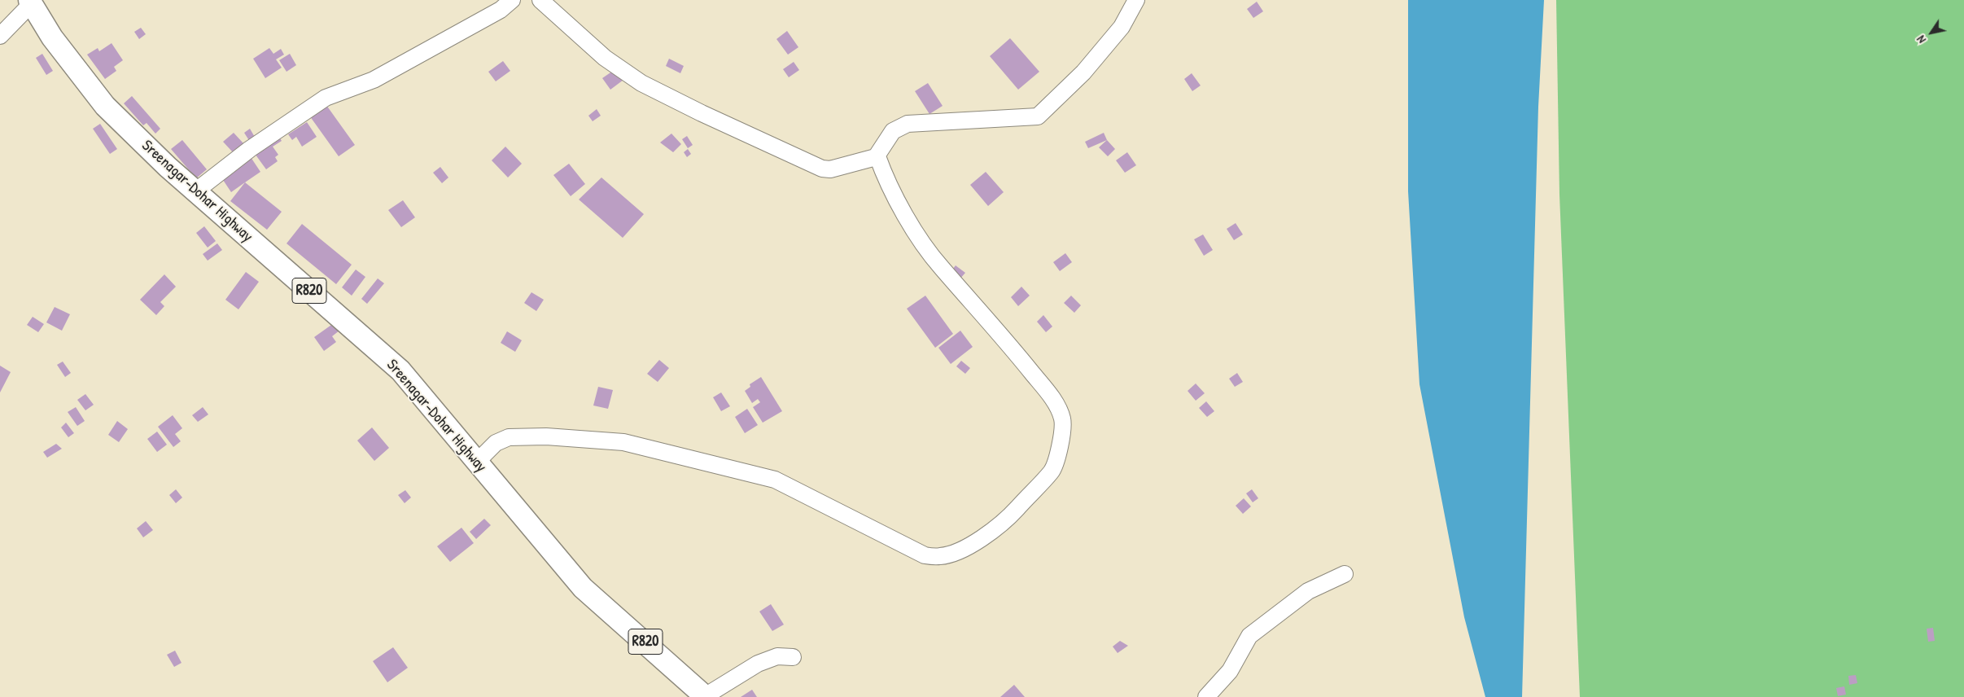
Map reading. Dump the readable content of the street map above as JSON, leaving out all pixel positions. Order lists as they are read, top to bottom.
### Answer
{
  "streets": {
    "main road": ["Sreenagar-Dohar Highway", "R820"]
  },
  "north": "bottom left"
}
